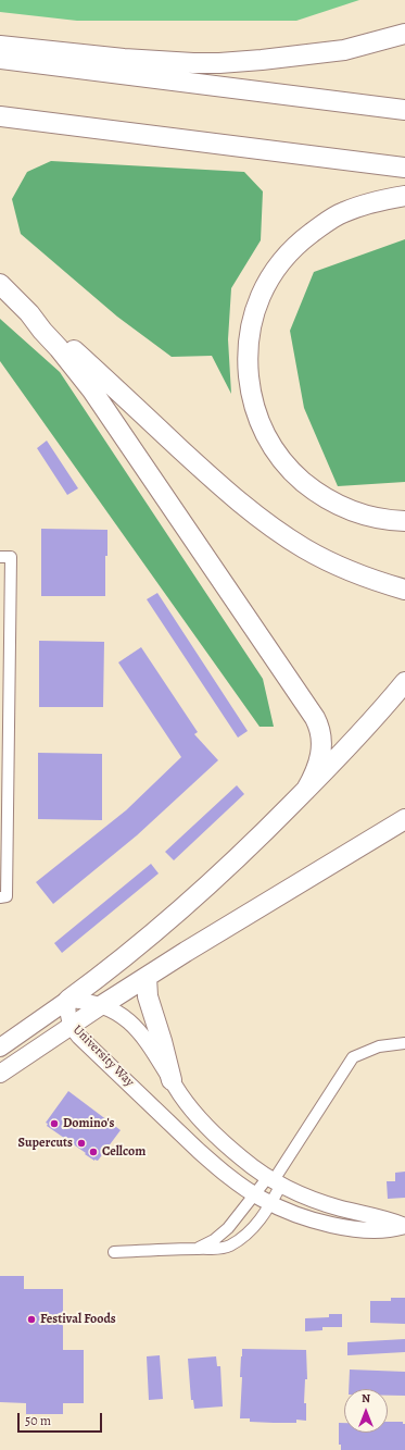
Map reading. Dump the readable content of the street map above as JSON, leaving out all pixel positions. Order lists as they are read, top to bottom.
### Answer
{
  "streets": {
    "main road": ["University Way"]
  },
  "places": [
    "Domino's",
    "Supercuts",
    "Cellcom",
    "Festival Foods"
  ],
  "scale_bar": "50 m",
  "north": "top"
}
